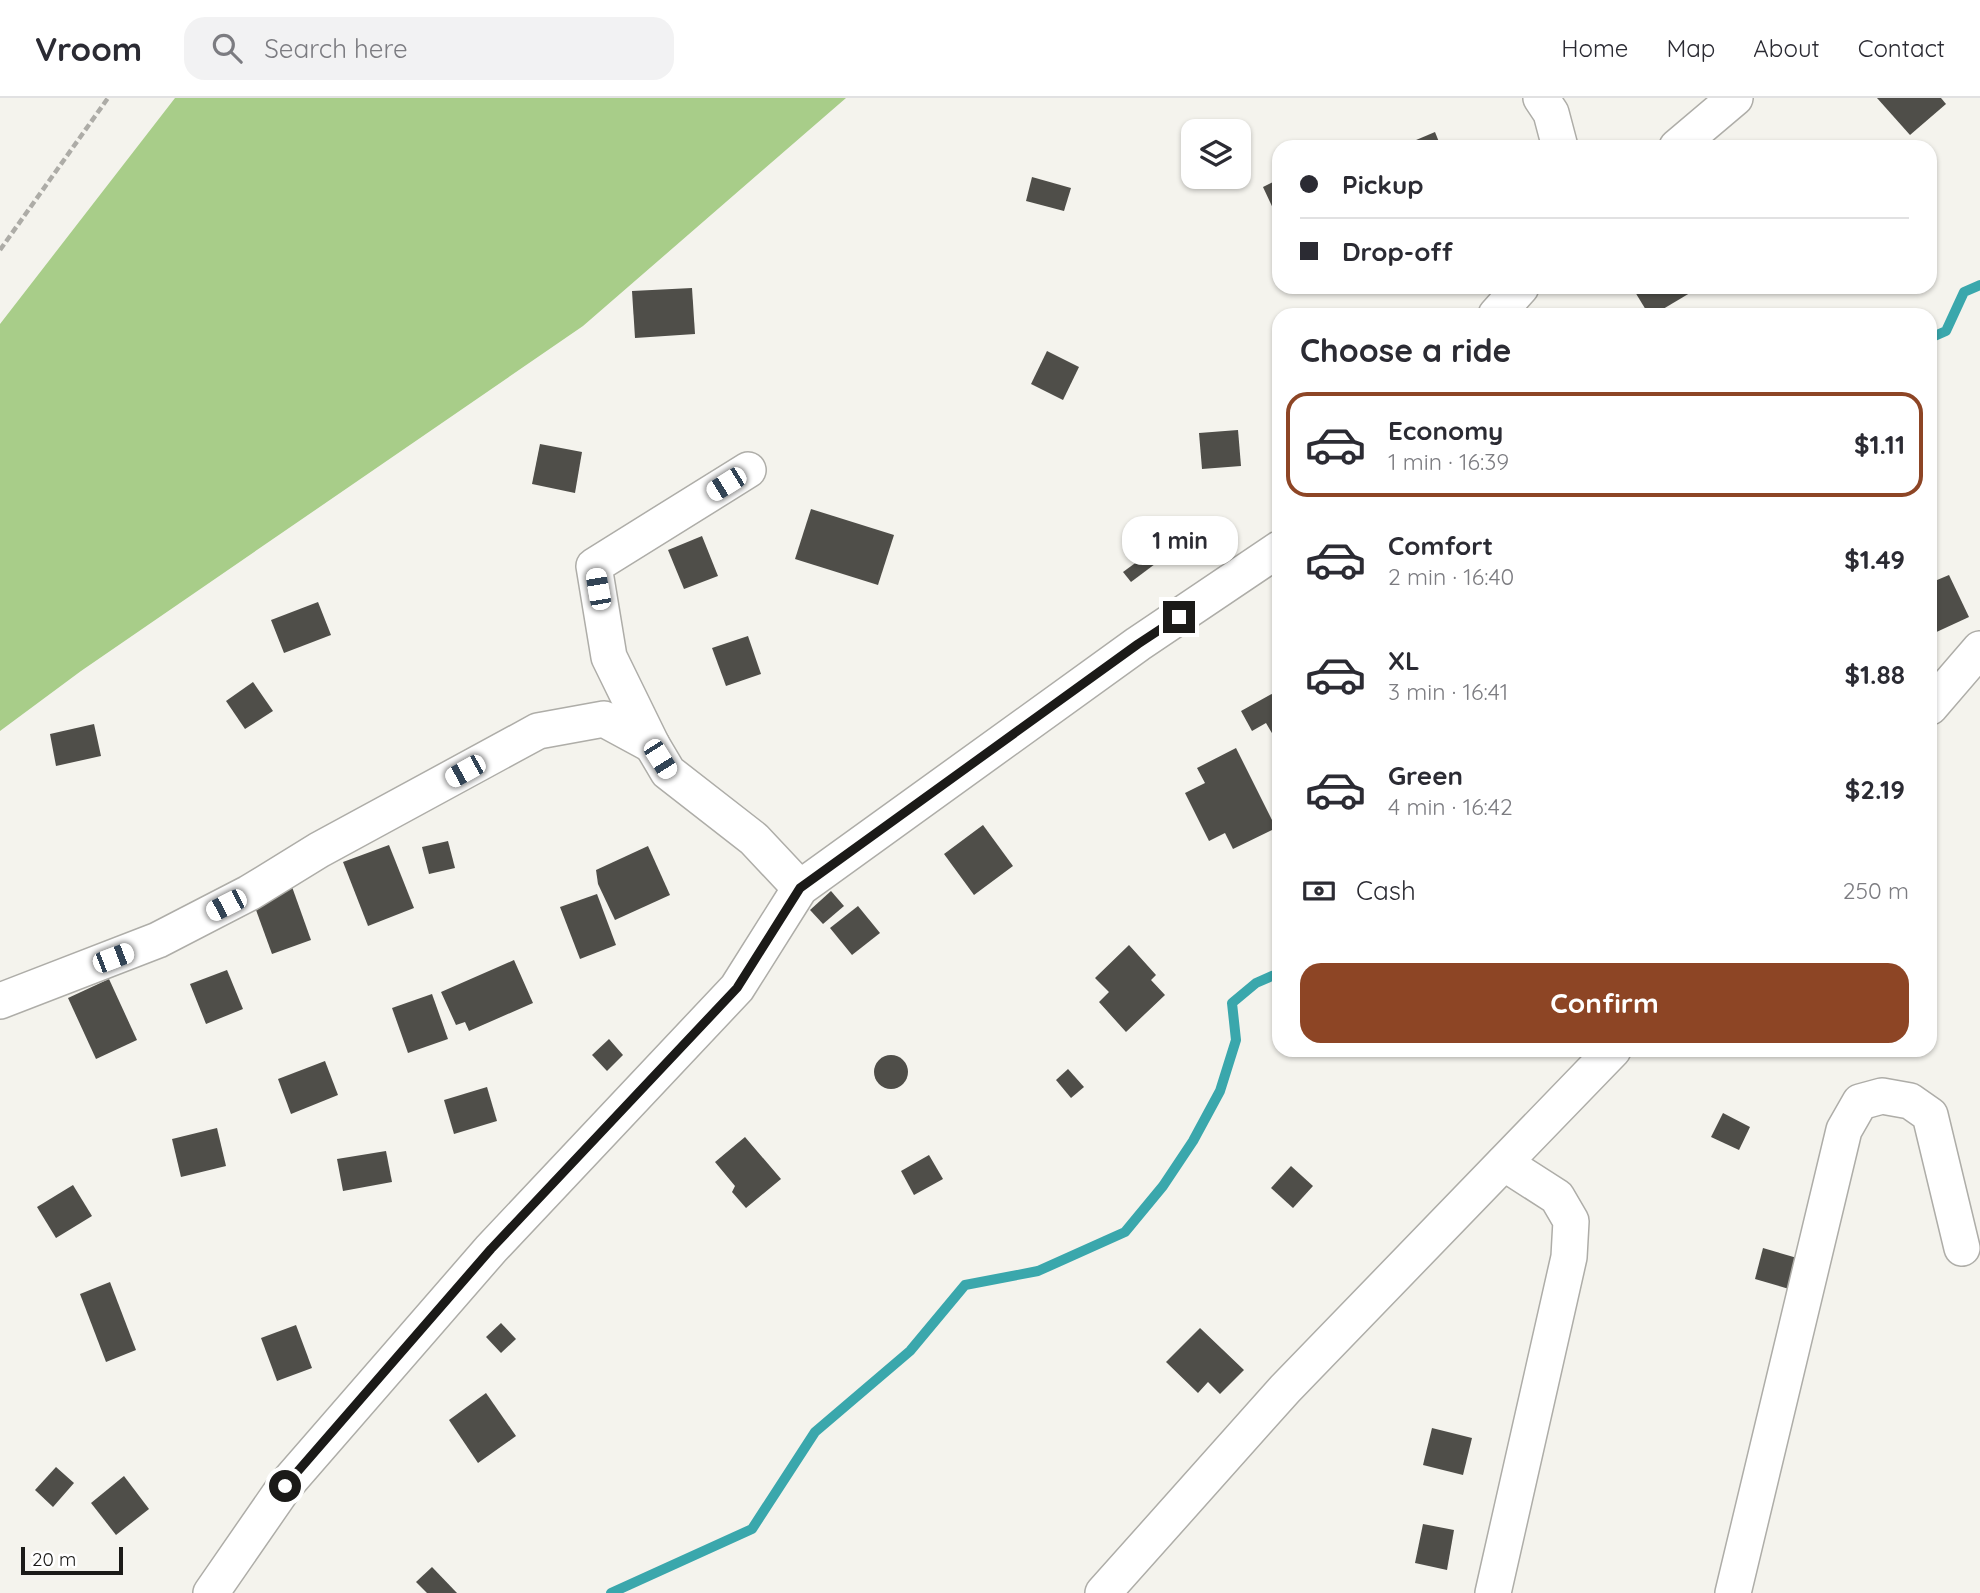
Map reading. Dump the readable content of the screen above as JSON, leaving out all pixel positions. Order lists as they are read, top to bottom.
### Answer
{
  "scale_bar": "20 m",
  "page": {
    "header": "Vroom",
    "search": "Search here",
    "nav": [
      "Home",
      "Map",
      "About",
      "Contact"
    ],
    "banner": ["Pickup", "Drop-off"],
    "heading": "Choose a ride",
    "list": [
      {
        "name": "Economy",
        "note": "1 min · 16:39",
        "value": "$1.11"
      },
      {
        "name": "Comfort",
        "note": "2 min · 16:40",
        "value": "$1.49"
      },
      {
        "name": "XL",
        "note": "3 min · 16:41",
        "value": "$1.88"
      },
      {
        "name": "Green",
        "note": "4 min · 16:42",
        "value": "$2.19"
      }
    ],
    "bubble": "1 min",
    "pay": ["Cash", "250 m"],
    "buttons": "Confirm",
    "scale": "20 m"
  }
}
